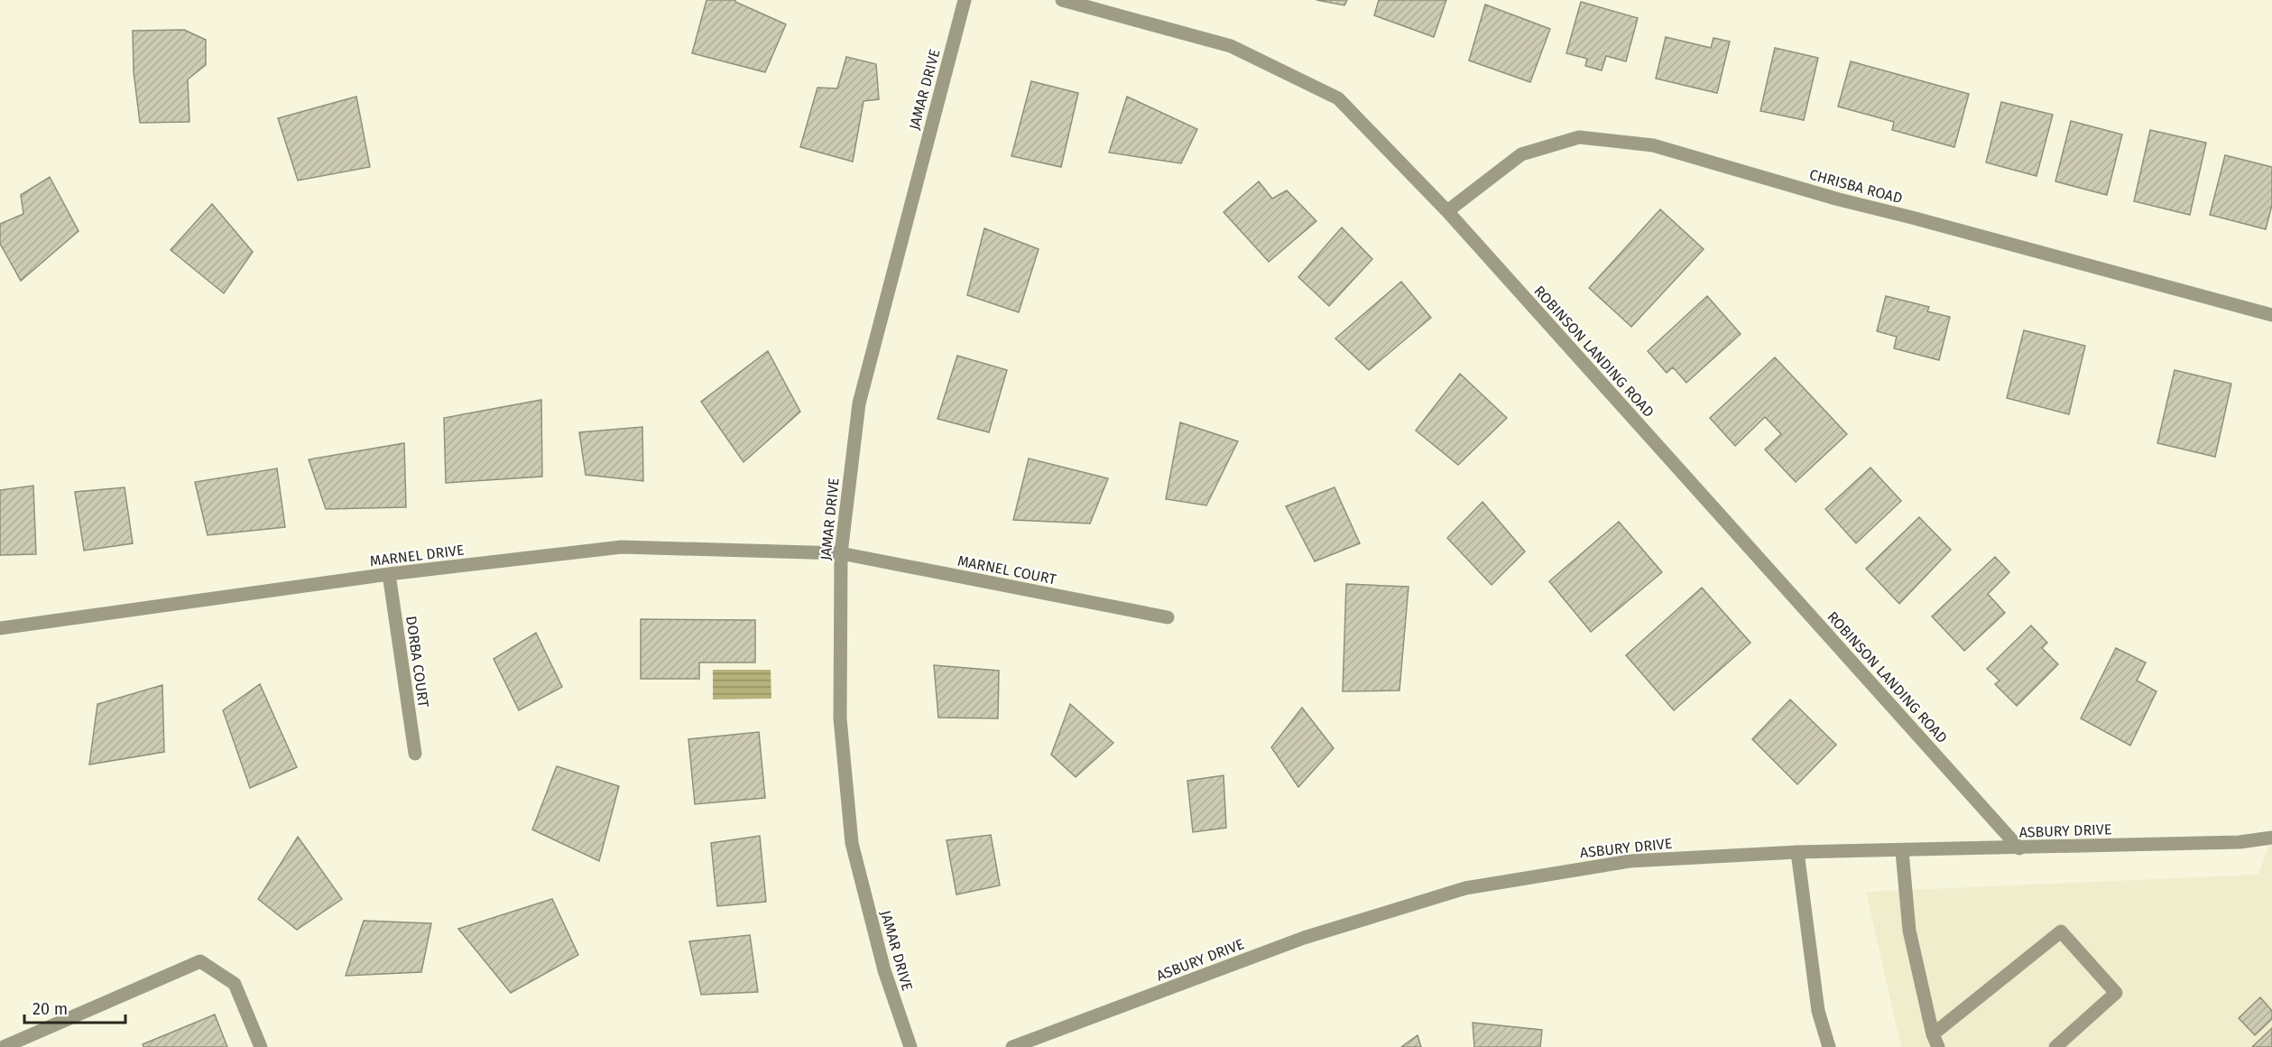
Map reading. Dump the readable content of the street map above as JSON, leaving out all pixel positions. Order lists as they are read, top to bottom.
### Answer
{
  "streets": {
    "street": [
      "JAMAR DRIVE",
      "CHRISBA ROAD",
      "ROBINSON LANDING ROAD",
      "MARNEL DRIVE",
      "MARNEL COURT",
      "DORBA COURT",
      "ASBURY DRIVE"
    ]
  },
  "crossings": [
    ["JAMAR DRIVE", "MARNEL DRIVE"],
    ["JAMAR DRIVE", "MARNEL COURT"],
    ["CHRISBA ROAD", "ROBINSON LANDING ROAD"],
    ["ROBINSON LANDING ROAD", "ASBURY DRIVE"],
    ["MARNEL DRIVE", "MARNEL COURT"],
    ["MARNEL DRIVE", "DORBA COURT"]
  ],
  "scale_bar": "20 m"
}
